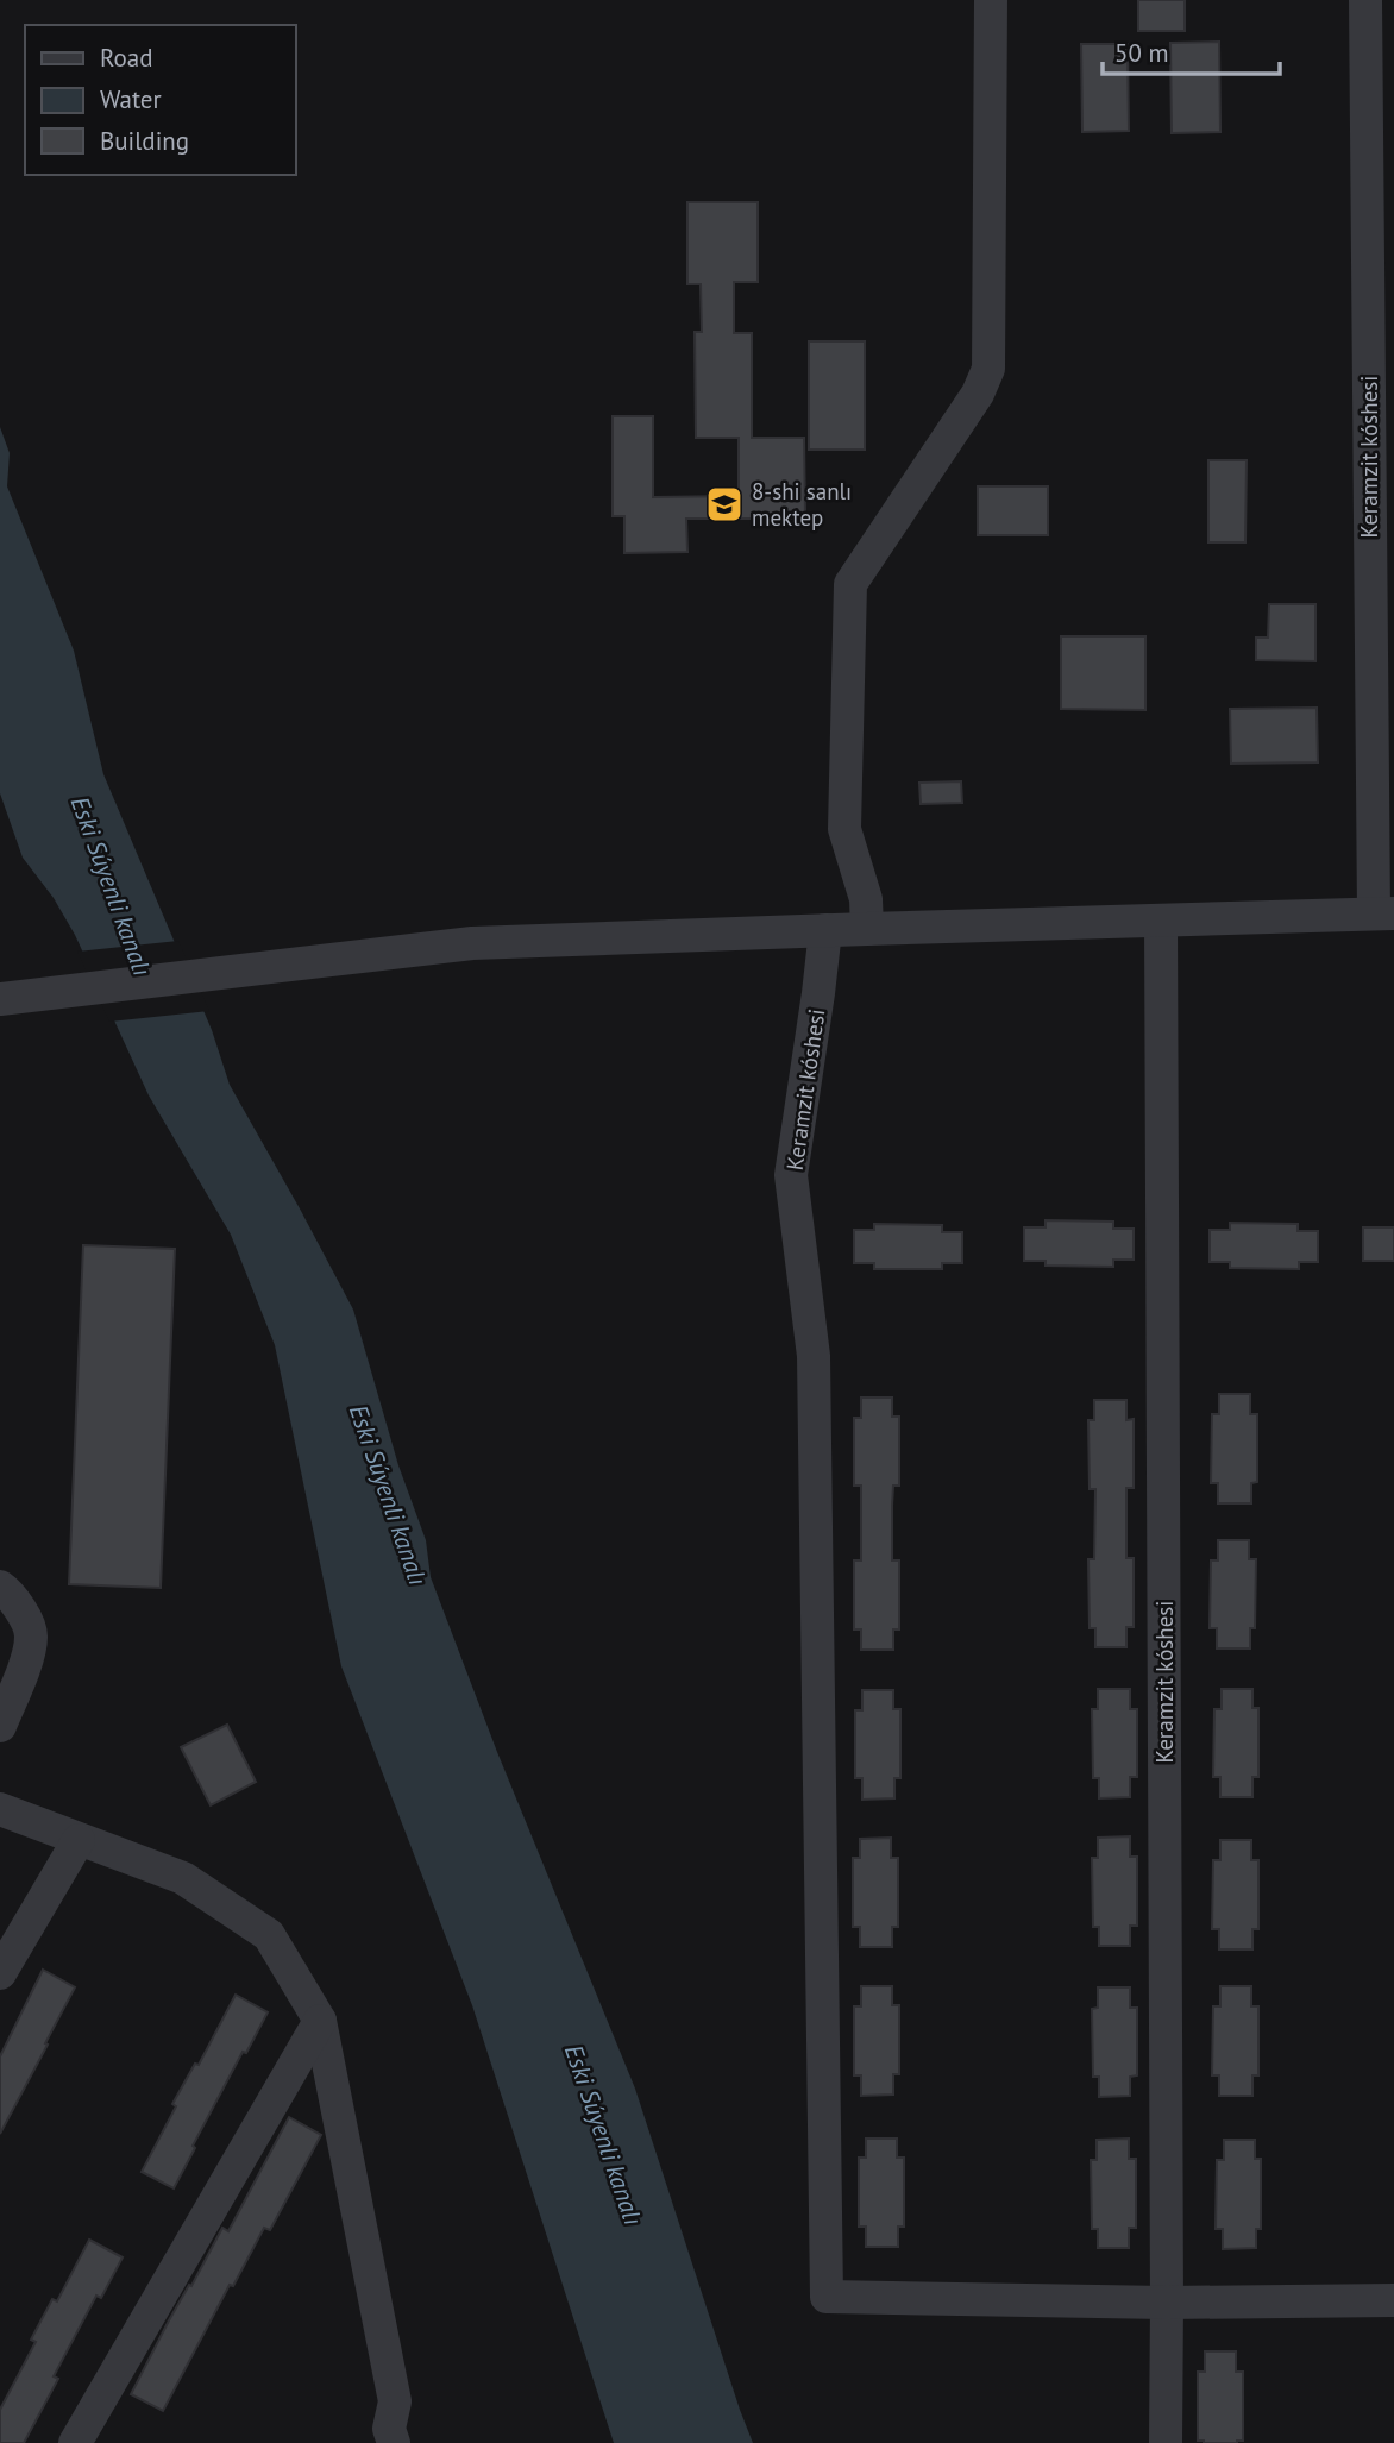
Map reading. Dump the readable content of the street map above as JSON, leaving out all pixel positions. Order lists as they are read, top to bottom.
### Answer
{
  "streets": {
    "street": ["Keramzit kóshesi"]
  },
  "water": ["Eski Súyenli kanalı"],
  "places": {
    "school or university": ["8-shi sanlı mektep"]
  },
  "legend": ["Road", "Water", "Building"],
  "scale_bar": "50 m"
}
